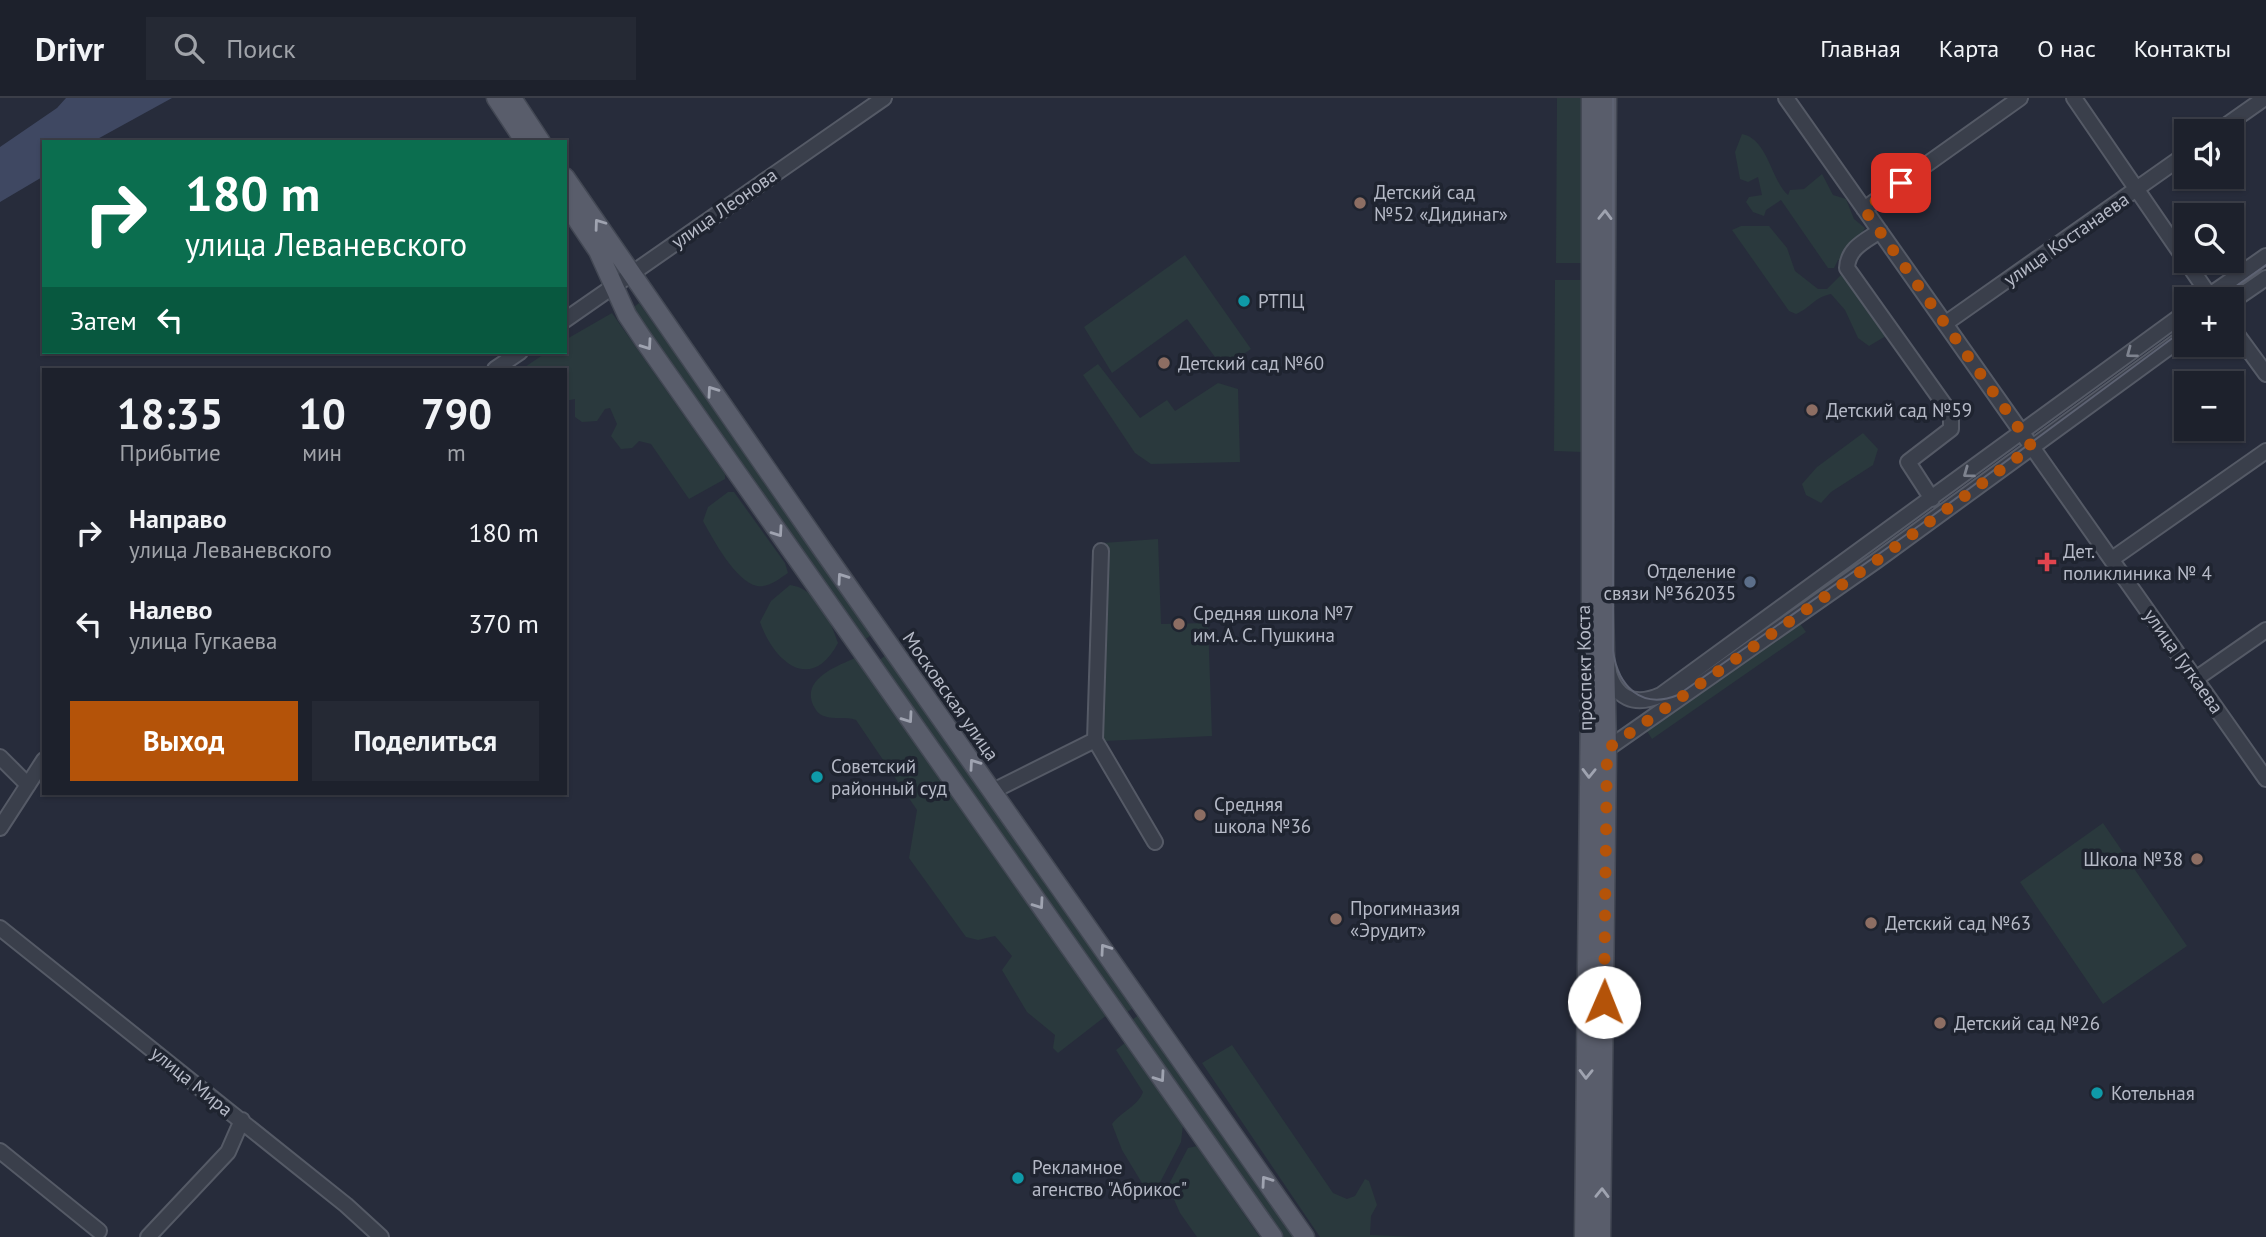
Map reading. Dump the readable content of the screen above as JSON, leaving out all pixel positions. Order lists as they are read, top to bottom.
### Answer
{
  "streets": {
    "main road": ["проспект Коста", "Московская улица"],
    "street": [
      "улица Леонова",
      "улица Костанаева",
      "улица Гугкаева",
      "улица Мира"
    ]
  },
  "crossings": [
    ["улица Леонова", "Московская улица"],
    ["улица Костанаева", "улица Гугкаева"]
  ],
  "places": {
    "other": [
      "Детский сад №52 «Дидинаг»",
      "РТПЦ",
      "Детский сад №60",
      "Детский сад №59",
      "Отделение связи №362035",
      "Средняя школа №7 им. А. С. Пушкина",
      "Советский районный суд",
      "Средняя школа №36",
      "Школа №38",
      "Прогимназия «Эрудит»",
      "Детский сад №63",
      "Детский сад №26",
      "Котельная",
      "Рекламное агенство \"Абрикос\""
    ],
    "health": ["Дет. поликлиника № 4"]
  },
  "page": {
    "header": "Drivr",
    "search": "Поиск",
    "nav": [
      "Главная",
      "Карта",
      "О нас",
      "Контакты"
    ],
    "map_buttons": ["+", "−"],
    "turn": ["180 m", "улица Леваневского"],
    "then": "Затем",
    "eta": [
      "18:35",
      "Прибытие",
      "10",
      "мин",
      "790",
      "m"
    ],
    "list": [
      {
        "name": "Направо",
        "note": "улица Леваневского",
        "value": "180 m"
      },
      {
        "name": "Налево",
        "note": "улица Гугкаева",
        "value": "370 m"
      }
    ],
    "buttons": ["Выход", "Поделиться"]
  }
}
